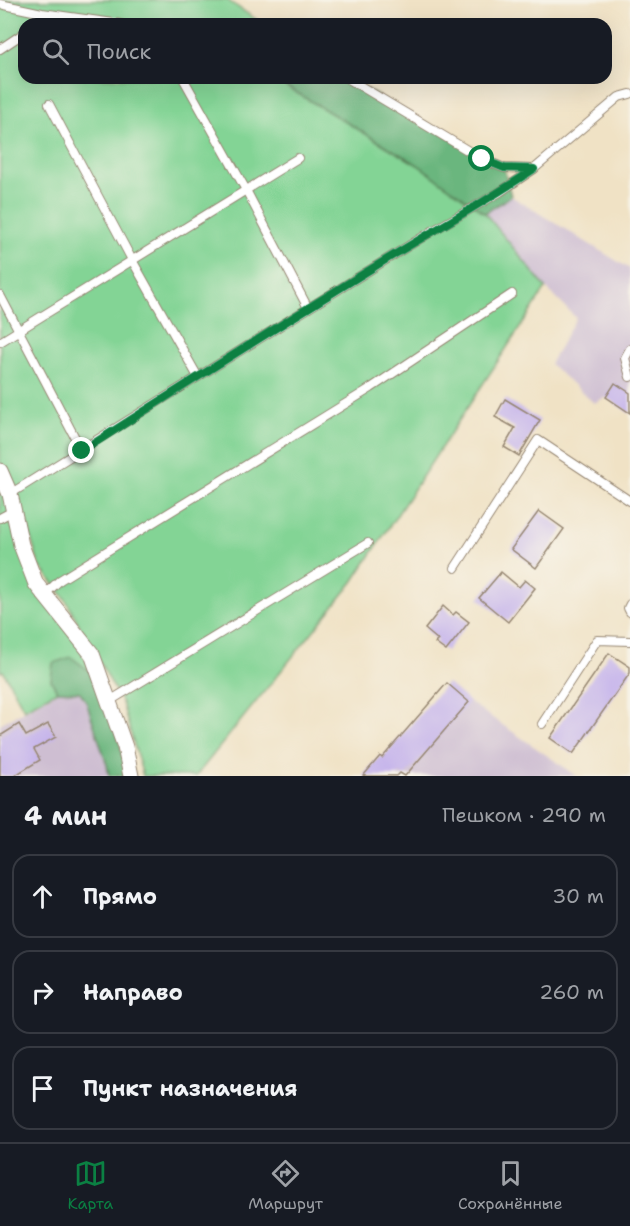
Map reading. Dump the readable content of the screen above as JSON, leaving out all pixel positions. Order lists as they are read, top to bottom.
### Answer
{
  "page": {
    "search": "Поиск",
    "heading": ["4 мин", "Пешком · 290 m"],
    "list": [
      ["Прямо", "30 m"],
      ["Направо", "260 m"],
      "Пункт назначения"
    ],
    "nav": ["Карта", "Маршрут", "Сохранённые"]
  }
}
